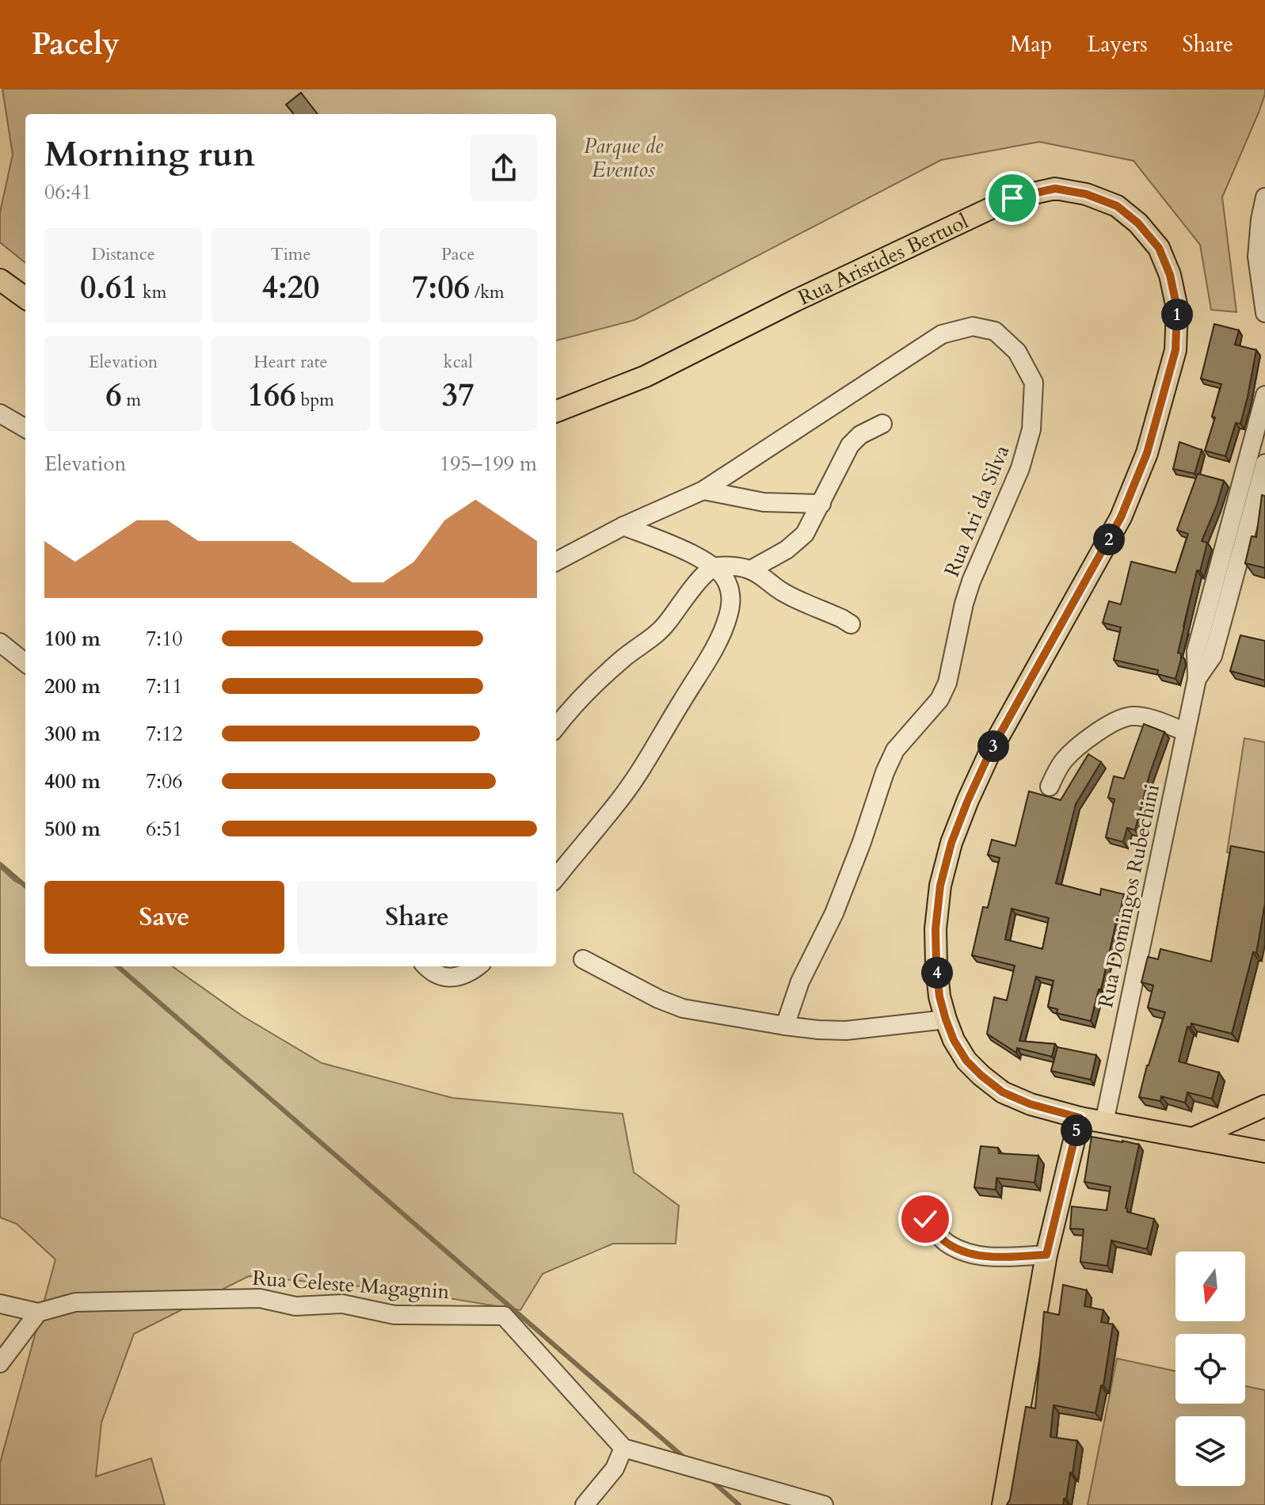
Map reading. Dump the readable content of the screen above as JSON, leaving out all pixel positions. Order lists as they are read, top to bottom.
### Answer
{
  "streets": {
    "main road": ["Rua Aristides Bertuol"],
    "street": ["Rua Ari da Silva", "Rua Domingos Rubechini", "Rua Celeste Magagnin"]
  },
  "crossings": [
    ["Rua Aristides Bertuol", "Rua Domingos Rubechini"]
  ],
  "parks": ["Parque de Eventos"],
  "north": "bottom",
  "page": {
    "header": "Pacely",
    "nav": ["Map", "Layers", "Share"],
    "heading": ["Morning run", "06:41"],
    "stats": [
      ["Distance", "0.61 km"],
      ["Time", "4:20"],
      ["Pace", "7:06 /km"],
      ["Elevation", "6 m"],
      ["Heart rate", "166 bpm"],
      ["kcal", "37"]
    ],
    "pins": [
      "1",
      "2",
      "3",
      "4",
      "5"
    ],
    "chart": ["Elevation", "195–199 m"],
    "list": [
      {
        "name": "100 m",
        "note": "7:10"
      },
      {
        "name": "200 m",
        "note": "7:11"
      },
      {
        "name": "300 m",
        "note": "7:12"
      },
      {
        "name": "400 m",
        "note": "7:06"
      },
      {
        "name": "500 m",
        "note": "6:51"
      }
    ],
    "buttons": ["Save", "Share"]
  }
}
